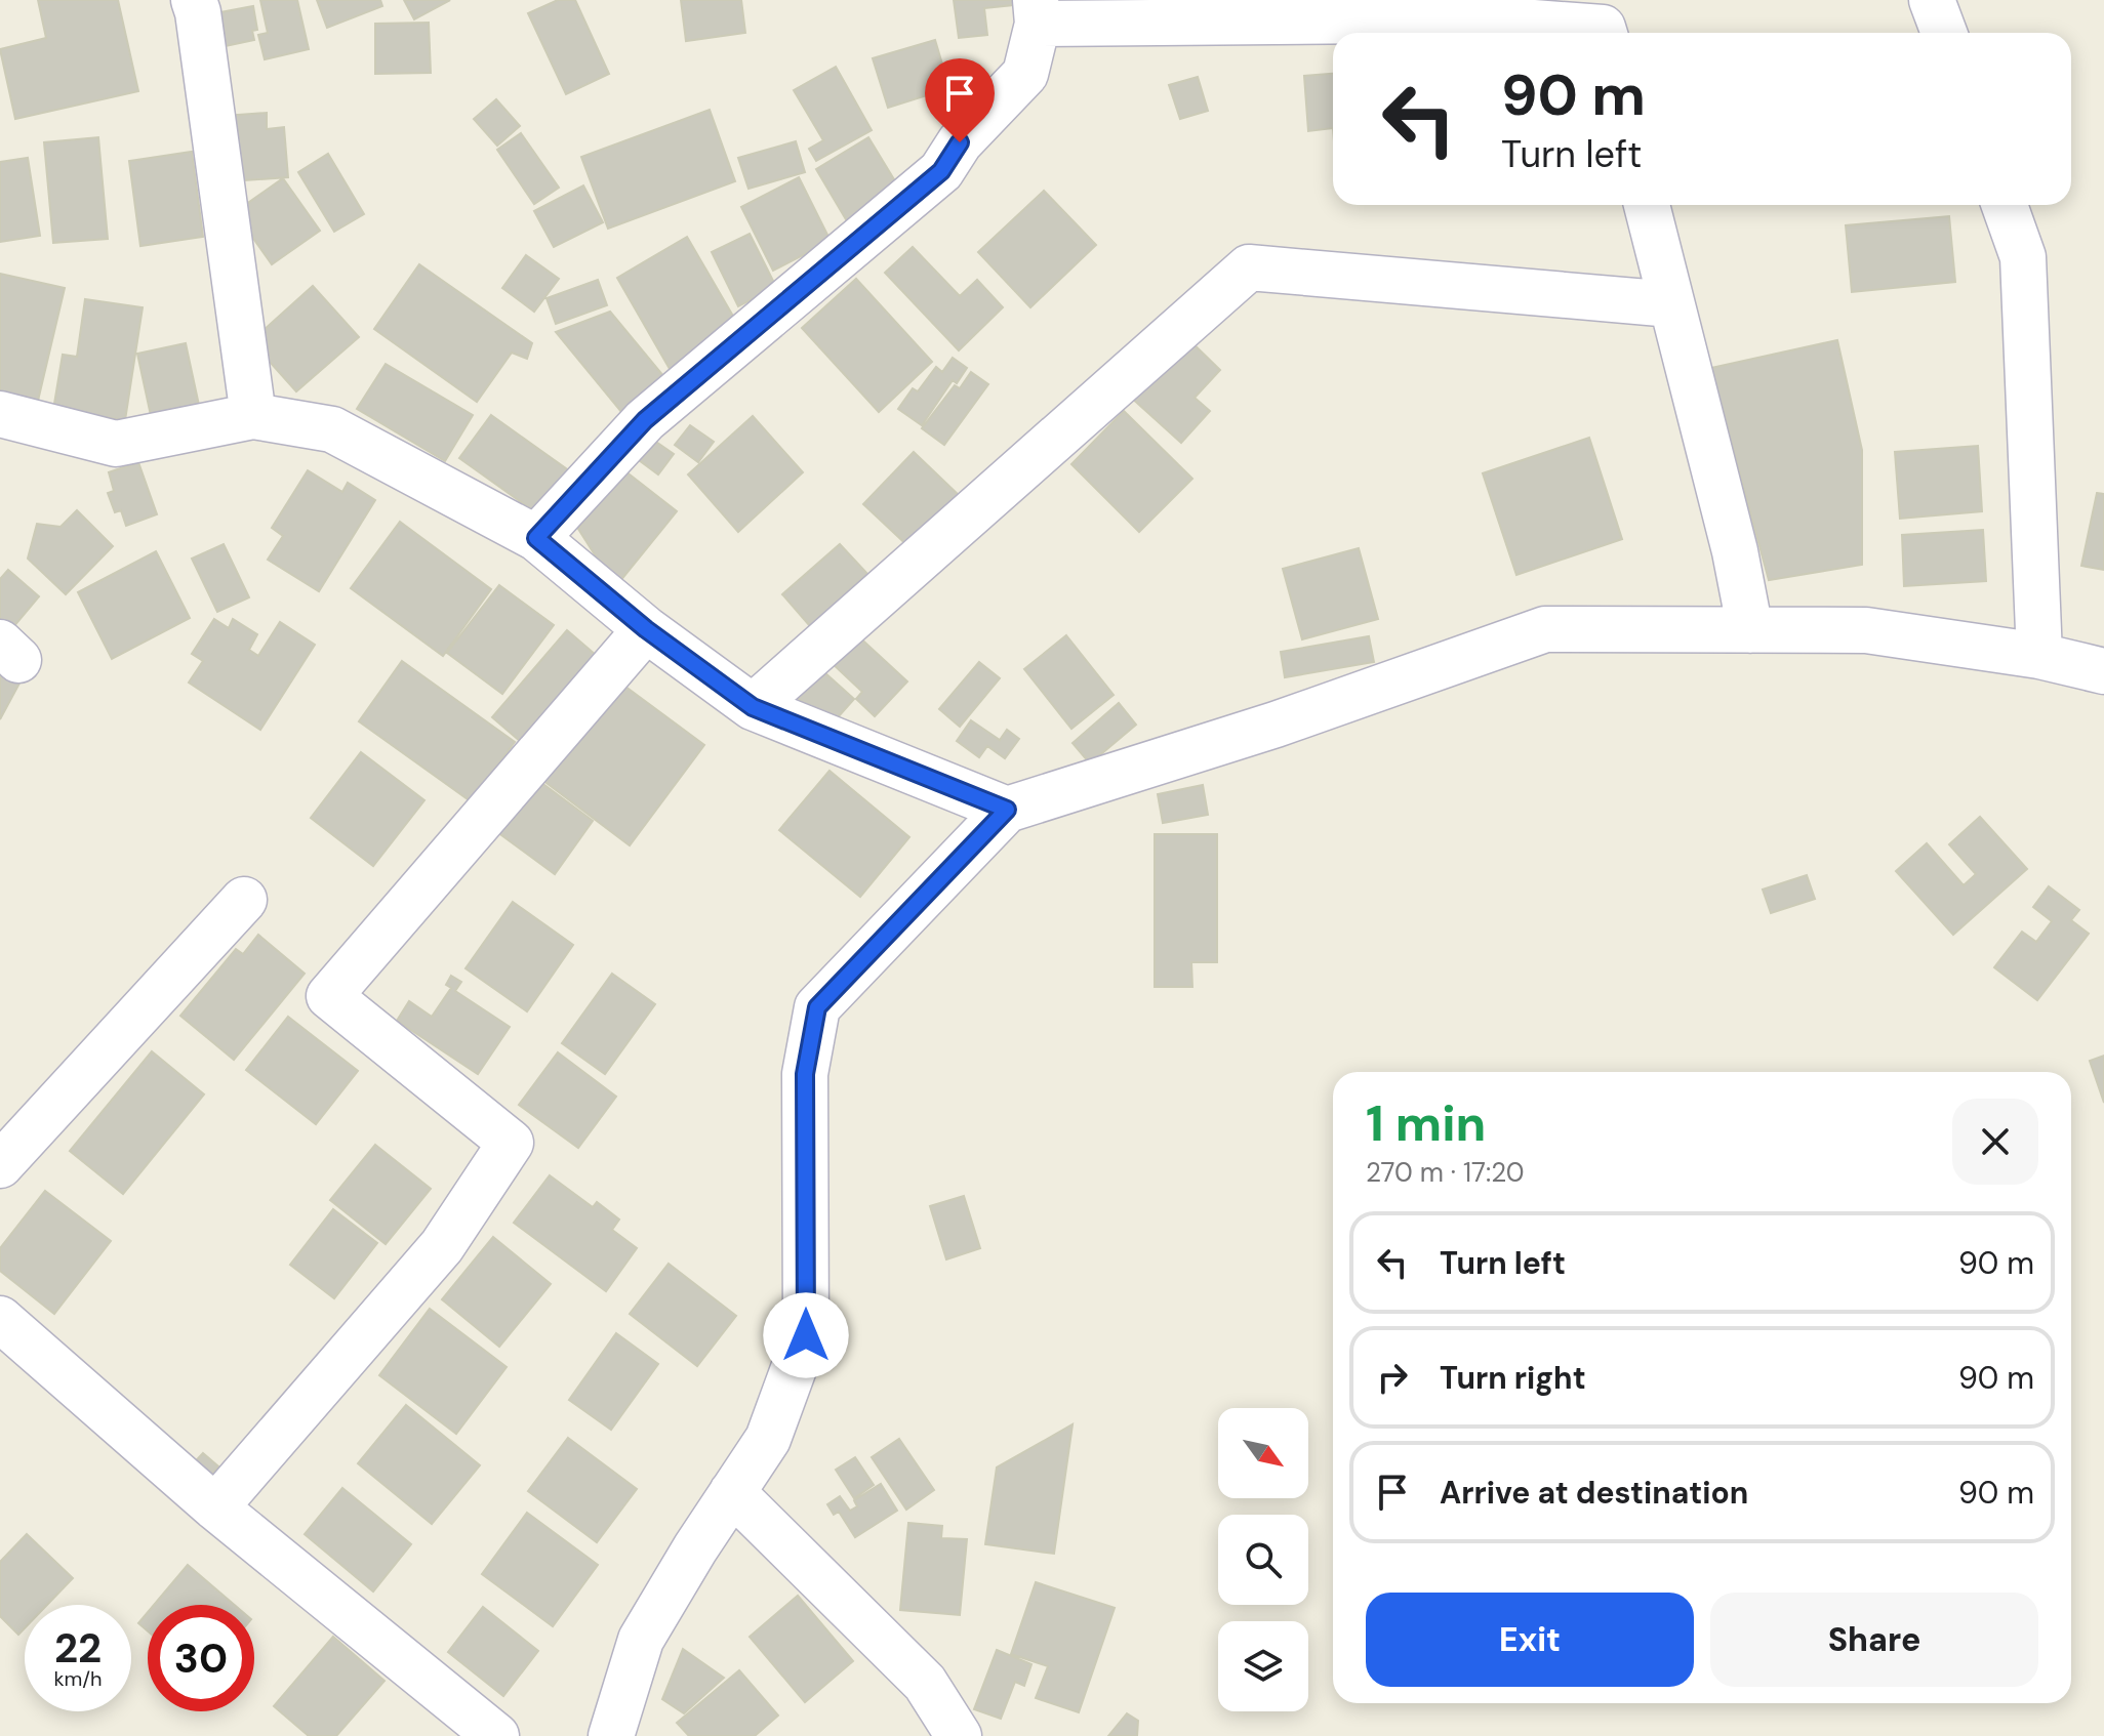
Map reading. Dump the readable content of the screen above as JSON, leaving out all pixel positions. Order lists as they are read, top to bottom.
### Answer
{
  "north": "bottom right",
  "page": {
    "turn": ["90 m", "Turn left"],
    "heading": ["1 min", "270 m · 17:20"],
    "list": [
      {
        "name": "Turn left",
        "value": "90 m"
      },
      {
        "name": "Turn right",
        "value": "90 m"
      },
      {
        "name": "Arrive at destination",
        "value": "90 m"
      }
    ],
    "buttons": ["Exit", "Share"],
    "speed": "22 km/h",
    "limit": "30"
  }
}
